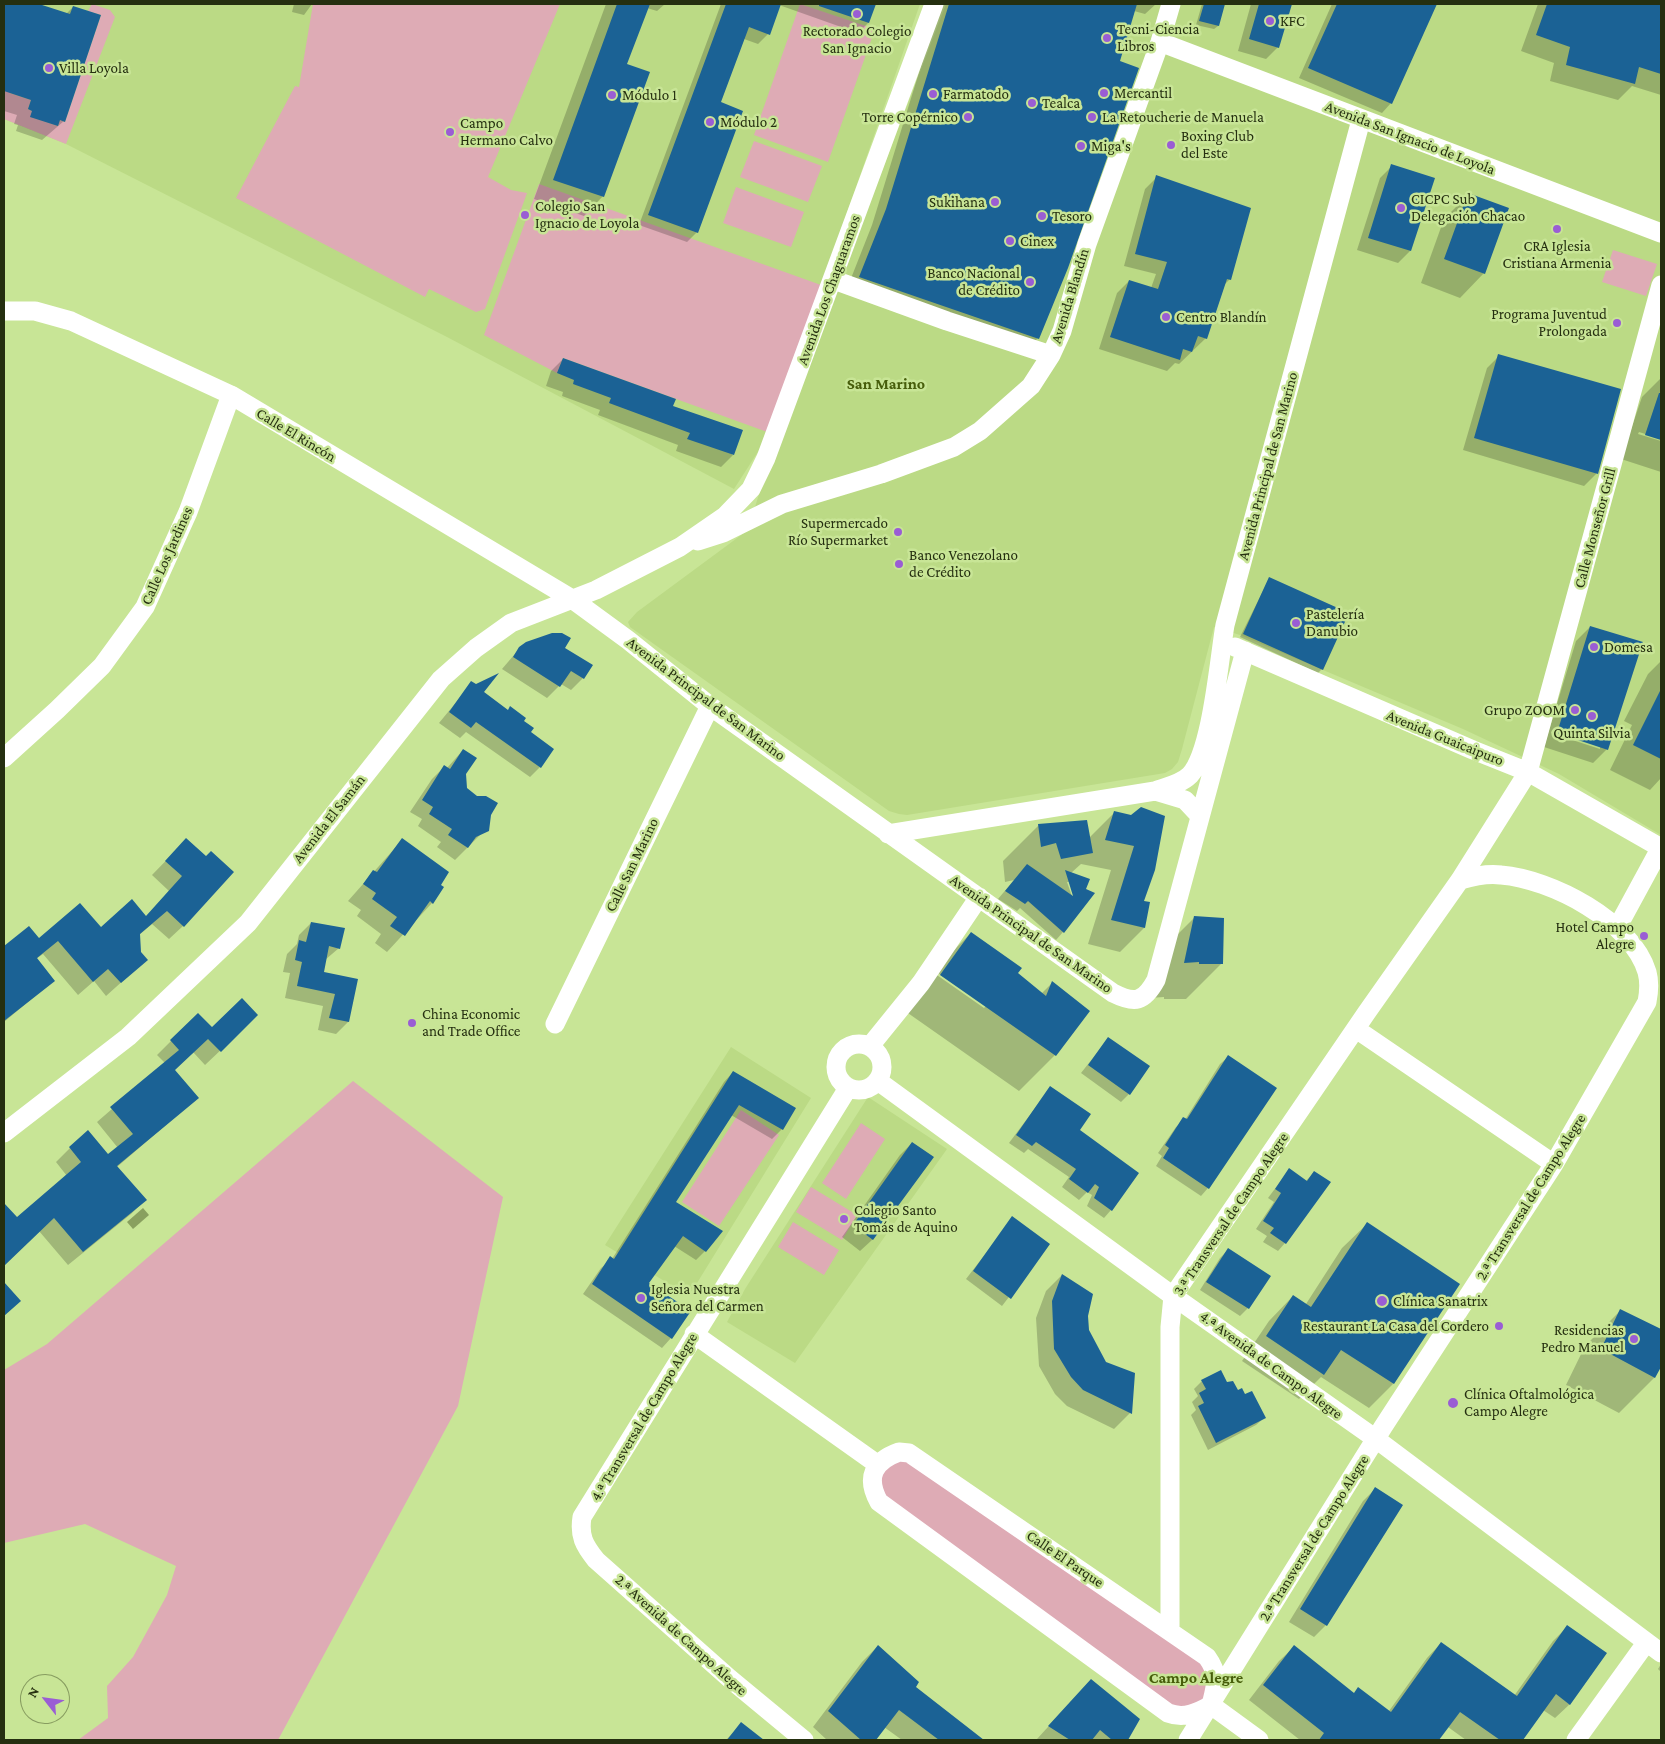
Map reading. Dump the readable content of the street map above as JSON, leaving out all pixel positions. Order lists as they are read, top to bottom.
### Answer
{
  "streets": {
    "street": [
      "Avenida San Ignacio de Loyola",
      "Avenida Los Chaguaramos",
      "Avenida Blandín",
      "Calle El Rincón",
      "Avenida Principal de San Marino",
      "Calle Monseñor Grill",
      "Calle Los Jardines",
      "Avenida Guaicaipuro",
      "Avenida El Samán",
      "Calle San Marino",
      "2.ª Transversal de Campo Alegre",
      "3.ª Transversal de Campo Alegre",
      "4.ª Avenida de Campo Alegre",
      "4.ª Transversal de Campo Alegre",
      "Calle El Parque",
      "2.ª Avenida de Campo Alegre"
    ]
  },
  "crossings": [
    ["Avenida San Ignacio de Loyola", "Avenida Blandín"],
    ["Avenida San Ignacio de Loyola", "Avenida Principal de San Marino"],
    ["Avenida Los Chaguaramos", "Avenida Blandín"],
    ["Avenida Los Chaguaramos", "Avenida El Samán"],
    ["Avenida Blandín", "Avenida El Samán"],
    ["Calle El Rincón", "Avenida Principal de San Marino"],
    ["Calle El Rincón", "Calle Los Jardines"],
    ["Calle El Rincón", "Avenida El Samán"],
    ["Avenida Principal de San Marino", "Avenida Guaicaipuro"],
    ["Avenida Principal de San Marino", "Avenida El Samán"],
    ["Avenida Principal de San Marino", "Calle San Marino"],
    ["Calle Monseñor Grill", "Avenida Guaicaipuro"],
    ["Calle Monseñor Grill", "3.ª Transversal de Campo Alegre"],
    ["Avenida Guaicaipuro", "3.ª Transversal de Campo Alegre"],
    ["2.ª Transversal de Campo Alegre", "4.ª Avenida de Campo Alegre"],
    ["2.ª Transversal de Campo Alegre", "Calle El Parque"],
    ["3.ª Transversal de Campo Alegre", "4.ª Avenida de Campo Alegre"],
    ["3.ª Transversal de Campo Alegre", "Calle El Parque"],
    ["4.ª Avenida de Campo Alegre", "4.ª Transversal de Campo Alegre"],
    ["4.ª Transversal de Campo Alegre", "2.ª Avenida de Campo Alegre"]
  ],
  "districts": ["San Marino", "Campo Alegre"],
  "places": [
    "Rectorado Colegio San Ignacio",
    "KFC",
    "Tecni-Ciencia Libros",
    "Villa Loyola",
    "Mercantil",
    "Farmatodo",
    "Módulo 1",
    "Tealca",
    "Torre Copérnico",
    "La Retoucherie de Manuela",
    "Módulo 2",
    "Campo Hermano Calvo",
    "Boxing Club del Este",
    "Miga's",
    "Sukihana",
    "CICPC Sub Delegación Chacao",
    "Colegio San Ignacio de Loyola",
    "Tesoro",
    "CRA Iglesia Cristiana Armenia",
    "Cinex",
    "Banco Nacional de Crédito",
    "Centro Blandín",
    "Programa Juventud Prolongada",
    "Supermercado Río Supermarket",
    "Banco Venezolano de Crédito",
    "Pastelería Danubio",
    "Domesa",
    "Grupo ZOOM",
    "Quinta Silvia",
    "Hotel Campo Alegre",
    "China Economic and Trade Office",
    "Colegio Santo Tomás de Aquino",
    "Iglesia Nuestra Señora del Carmen",
    "Clínica Sanatrix",
    "Restaurant La Casa del Cordero",
    "Residencias Pedro Manuel",
    "Clínica Oftalmológica Campo Alegre"
  ],
  "north": "top left"
}
